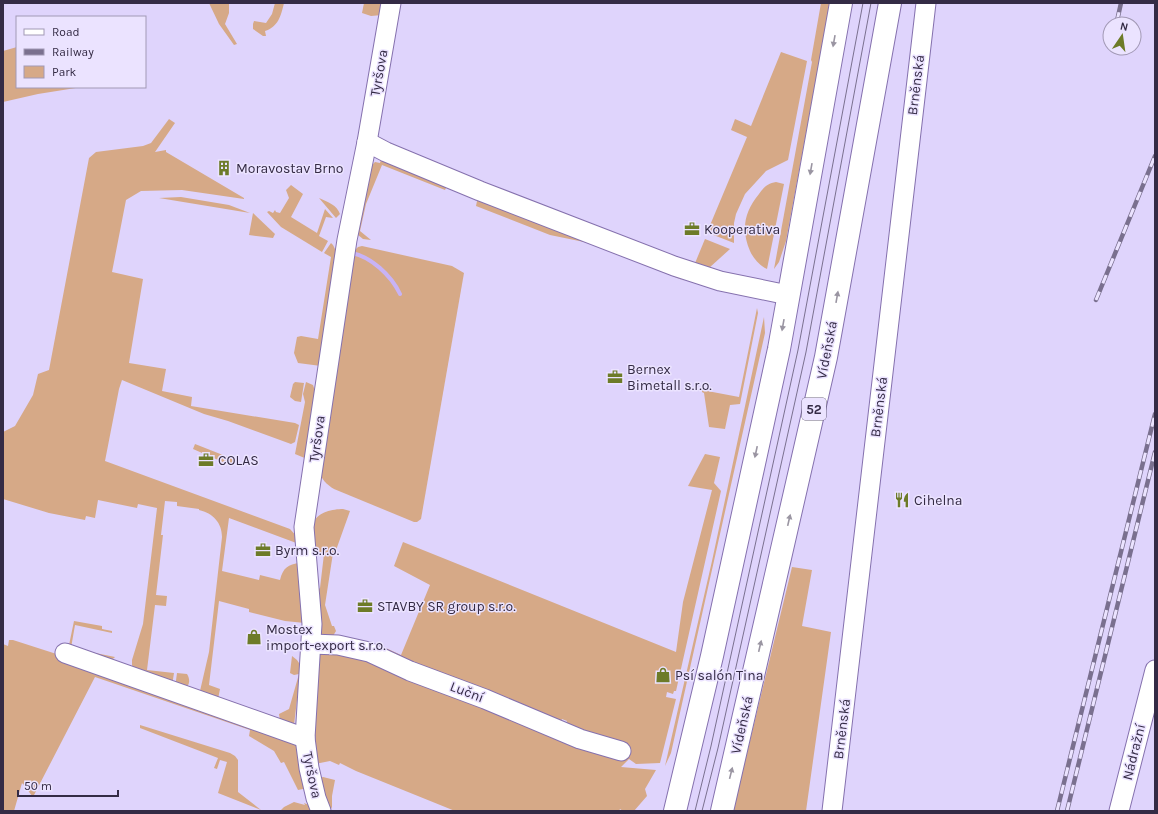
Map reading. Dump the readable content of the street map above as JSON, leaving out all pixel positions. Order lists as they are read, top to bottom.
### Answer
{
  "streets": {
    "highway": ["Vídeňská", "52"],
    "street": [
      "Tyršova",
      "Brněnská",
      "Luční",
      "Nádražní"
    ]
  },
  "crossings": [
    ["Tyršova", "Luční"]
  ],
  "places": {
    "building": ["Moravostav Brno"],
    "office": [
      "Kooperativa",
      "Bernex Bimetall s.r.o.",
      "COLAS",
      "Byrm s.r.o.",
      "STAVBY SR group s.r.o."
    ],
    "restaurant": ["Cihelna"],
    "shop": ["Mostex import-export s.r.o.", "Psí salón Tina"]
  },
  "legend": ["Road", "Railway", "Park"],
  "scale_bar": "50 m",
  "north": "top"
}
